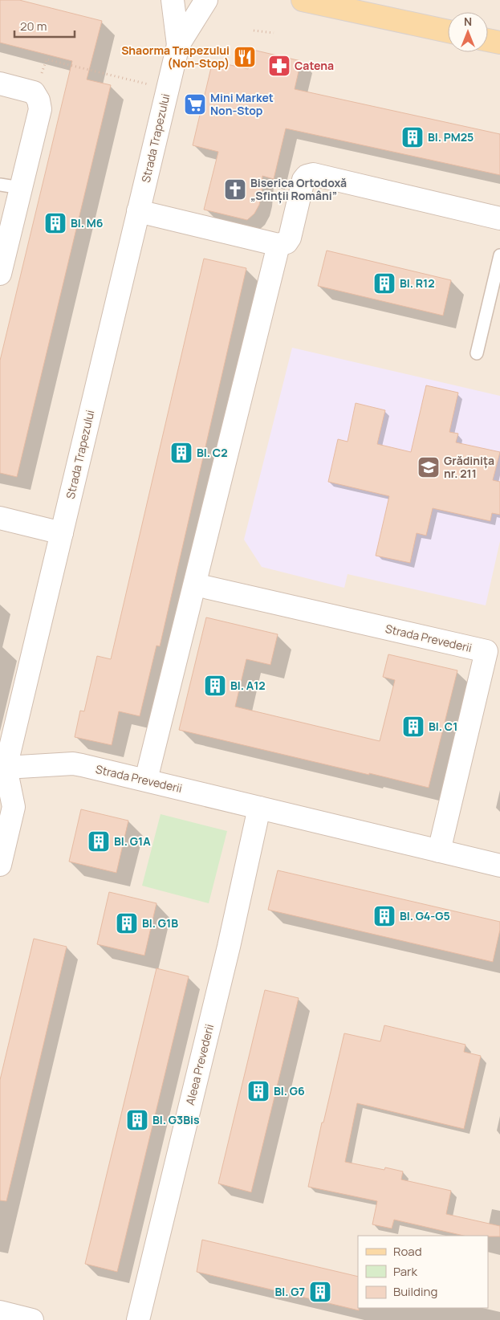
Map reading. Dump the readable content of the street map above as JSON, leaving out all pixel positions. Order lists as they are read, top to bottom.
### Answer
{
  "streets": {
    "street": ["Strada Trapezului", "Strada Prevederii", "Aleea Prevederii"]
  },
  "crossings": [
    ["Strada Trapezului", "Strada Prevederii"],
    ["Strada Prevederii", "Aleea Prevederii"]
  ],
  "places": {
    "restaurant": ["Shaorma Trapezului (Non-Stop)"],
    "pharmacy": ["Catena"],
    "supermarket": ["Mini Market Non-Stop"],
    "building": [
      "Bl. PM25",
      "Bl. M6",
      "Bl. R12",
      "Bl. C2",
      "Bl. A12",
      "Bl. C1",
      "Bl. G1A",
      "Bl. G4-G5",
      "Bl. G1B",
      "Bl. G6",
      "Bl. G3Bis",
      "Bl. G7"
    ],
    "church": ["Biserica Ortodoxă „Sfinții Români”"],
    "school or university": ["Grădinița nr. 211"]
  },
  "legend": ["Road", "Park", "Building"],
  "scale_bar": "20 m",
  "north": "top"
}
